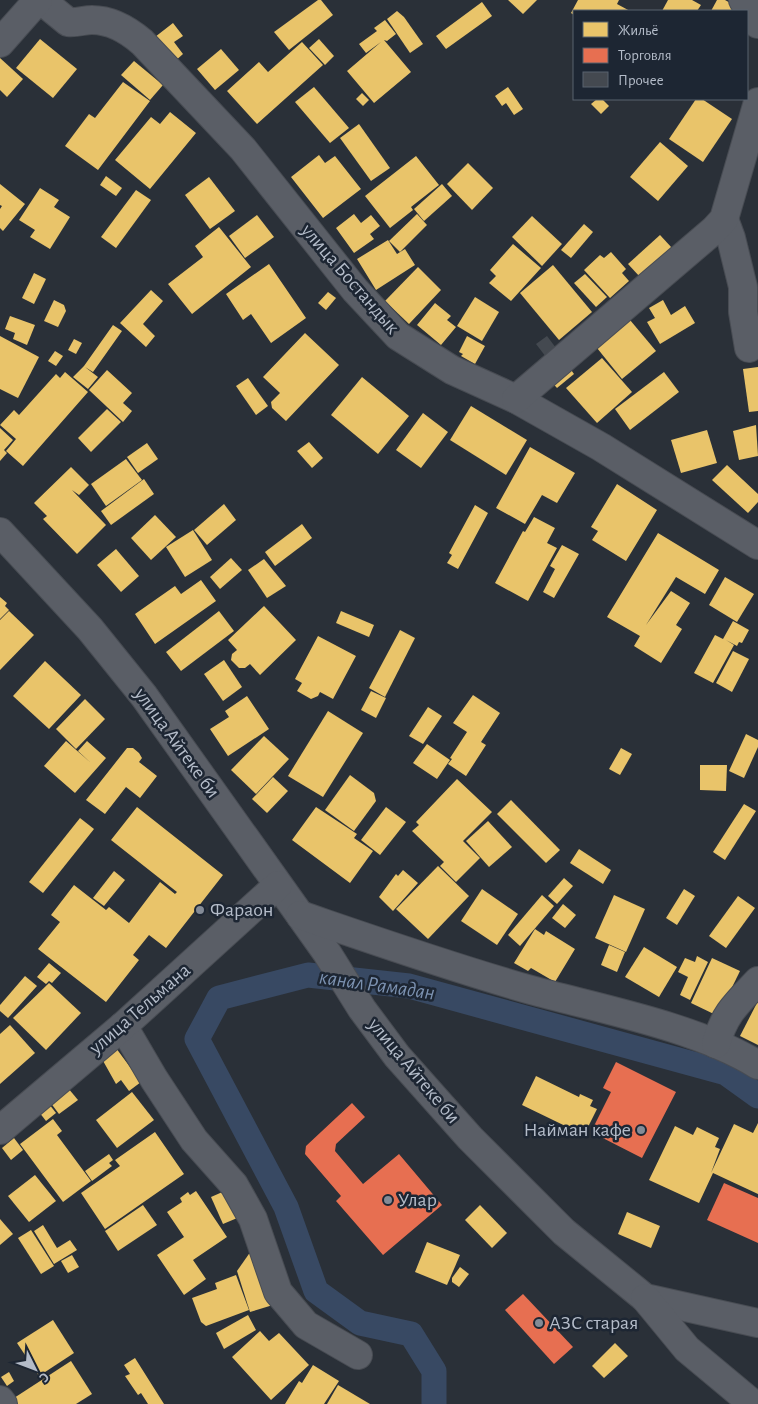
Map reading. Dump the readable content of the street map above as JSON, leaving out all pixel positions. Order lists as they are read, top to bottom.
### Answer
{
  "streets": {
    "street": ["улица Бостандык", "улица Айтеке би", "улица Тельмана"]
  },
  "crossings": [
    ["улица Айтеке би", "улица Тельмана"]
  ],
  "water": ["канал Рамадан"],
  "places": [
    "Фараон",
    "Найман кафе",
    "Улар",
    "АЗС старая"
  ],
  "legend": ["Жильё", "Торговля", "Прочее"],
  "north": "bottom right"
}
